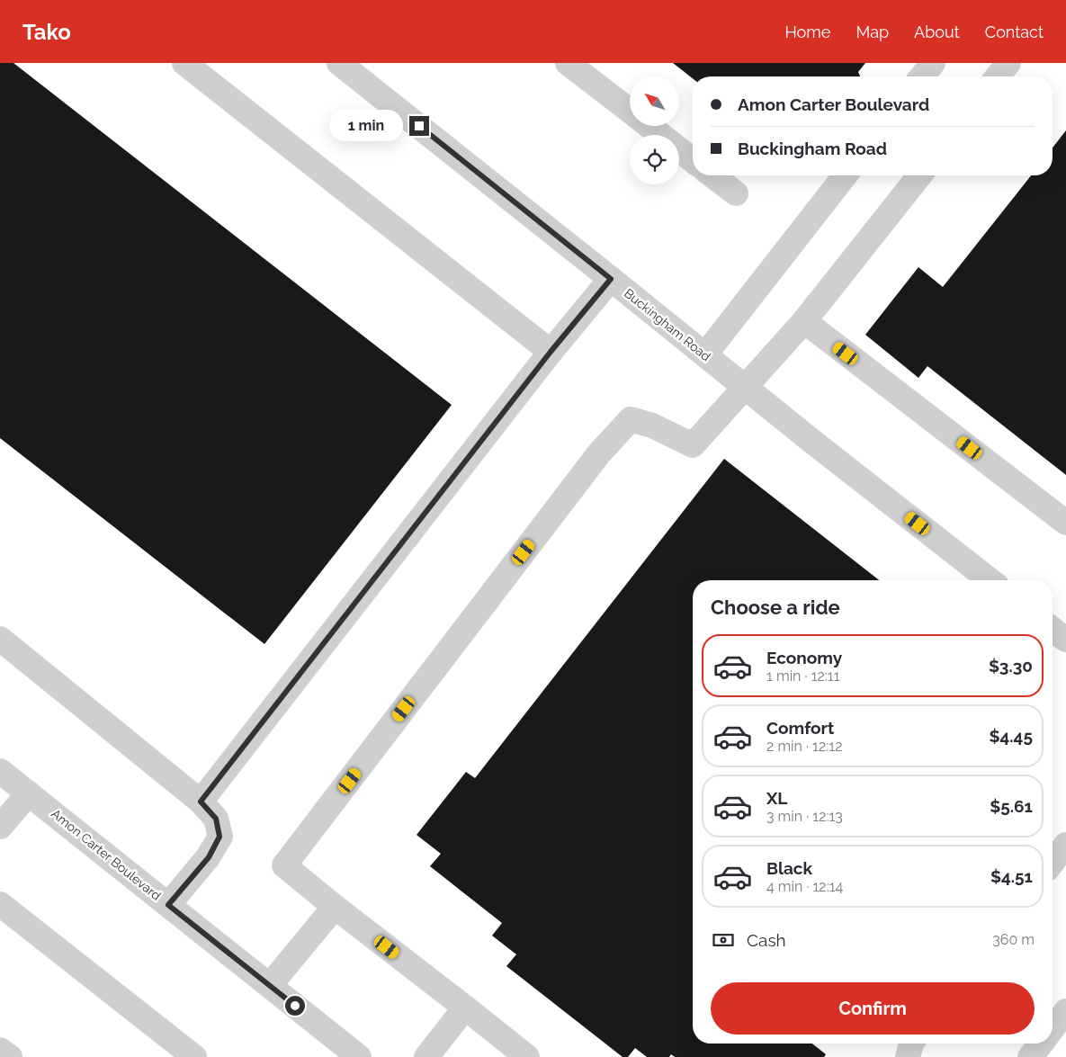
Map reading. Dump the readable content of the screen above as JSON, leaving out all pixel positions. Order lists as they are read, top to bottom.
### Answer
{
  "streets": {
    "street": ["Buckingham Road", "Amon Carter Boulevard"]
  },
  "north": "top left",
  "page": {
    "header": "Tako",
    "nav": [
      "Home",
      "Map",
      "About",
      "Contact"
    ],
    "banner": ["Amon Carter Boulevard", "Buckingham Road"],
    "bubble": "1 min",
    "heading": "Choose a ride",
    "list": [
      {
        "name": "Economy",
        "note": "1 min · 12:11",
        "value": "$3.30"
      },
      {
        "name": "Comfort",
        "note": "2 min · 12:12",
        "value": "$4.45"
      },
      {
        "name": "XL",
        "note": "3 min · 12:13",
        "value": "$5.61"
      },
      {
        "name": "Black",
        "note": "4 min · 12:14",
        "value": "$4.51"
      }
    ],
    "pay": ["Cash", "360 m"],
    "buttons": "Confirm"
  }
}
